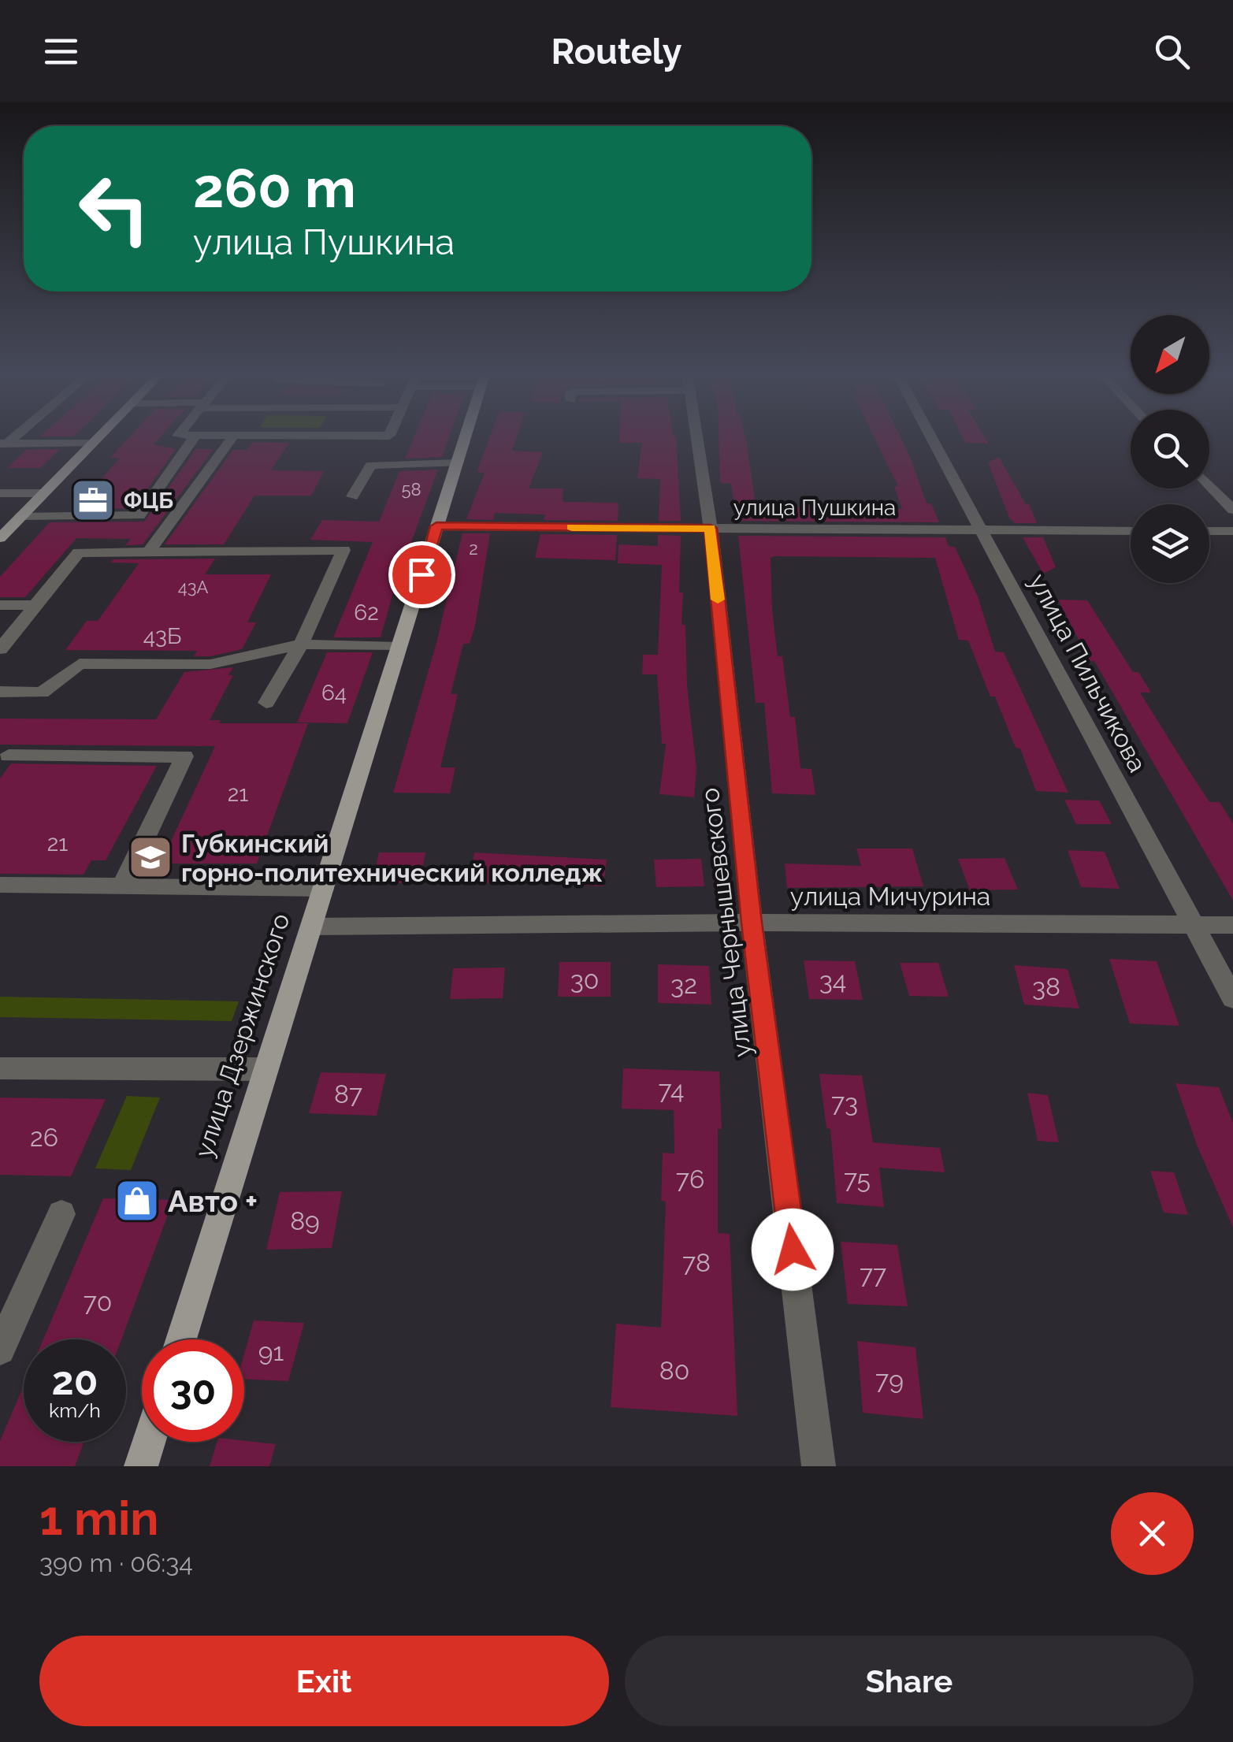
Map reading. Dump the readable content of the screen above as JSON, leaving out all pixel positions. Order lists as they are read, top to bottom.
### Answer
{
  "streets": {
    "main road": ["улица Дзержинского"],
    "street": [
      "улица Пушкина",
      "улица Пильчикова",
      "улица Мичурина",
      "улица Чернышевского"
    ]
  },
  "crossings": [
    ["улица Пушкина", "улица Пильчикова"],
    ["улица Пушкина", "улица Чернышевского"],
    ["улица Пушкина", "улица Дзержинского"],
    ["улица Пильчикова", "улица Мичурина"],
    ["улица Мичурина", "улица Чернышевского"],
    ["улица Мичурина", "улица Дзержинского"]
  ],
  "places": {
    "office": ["ФЦБ"],
    "school or university": ["Губкинский горно-политехнический колледж"],
    "shop": ["Авто +"]
  },
  "house_numbers": [
    "58",
    "2",
    "43А",
    "62",
    "43Б",
    "64",
    "21",
    "21",
    "30",
    "34",
    "32",
    "38",
    "74",
    "87",
    "73",
    "26",
    "76",
    "75",
    "89",
    "78",
    "77",
    "70",
    "91",
    "80",
    "79"
  ],
  "north": "bottom left",
  "page": {
    "header": "Routely",
    "turn": ["260 m", "улица Пушкина"],
    "speed": "20 km/h",
    "limit": "30",
    "heading": ["1 min", "390 m · 06:34"],
    "buttons": ["Exit", "Share"]
  }
}
